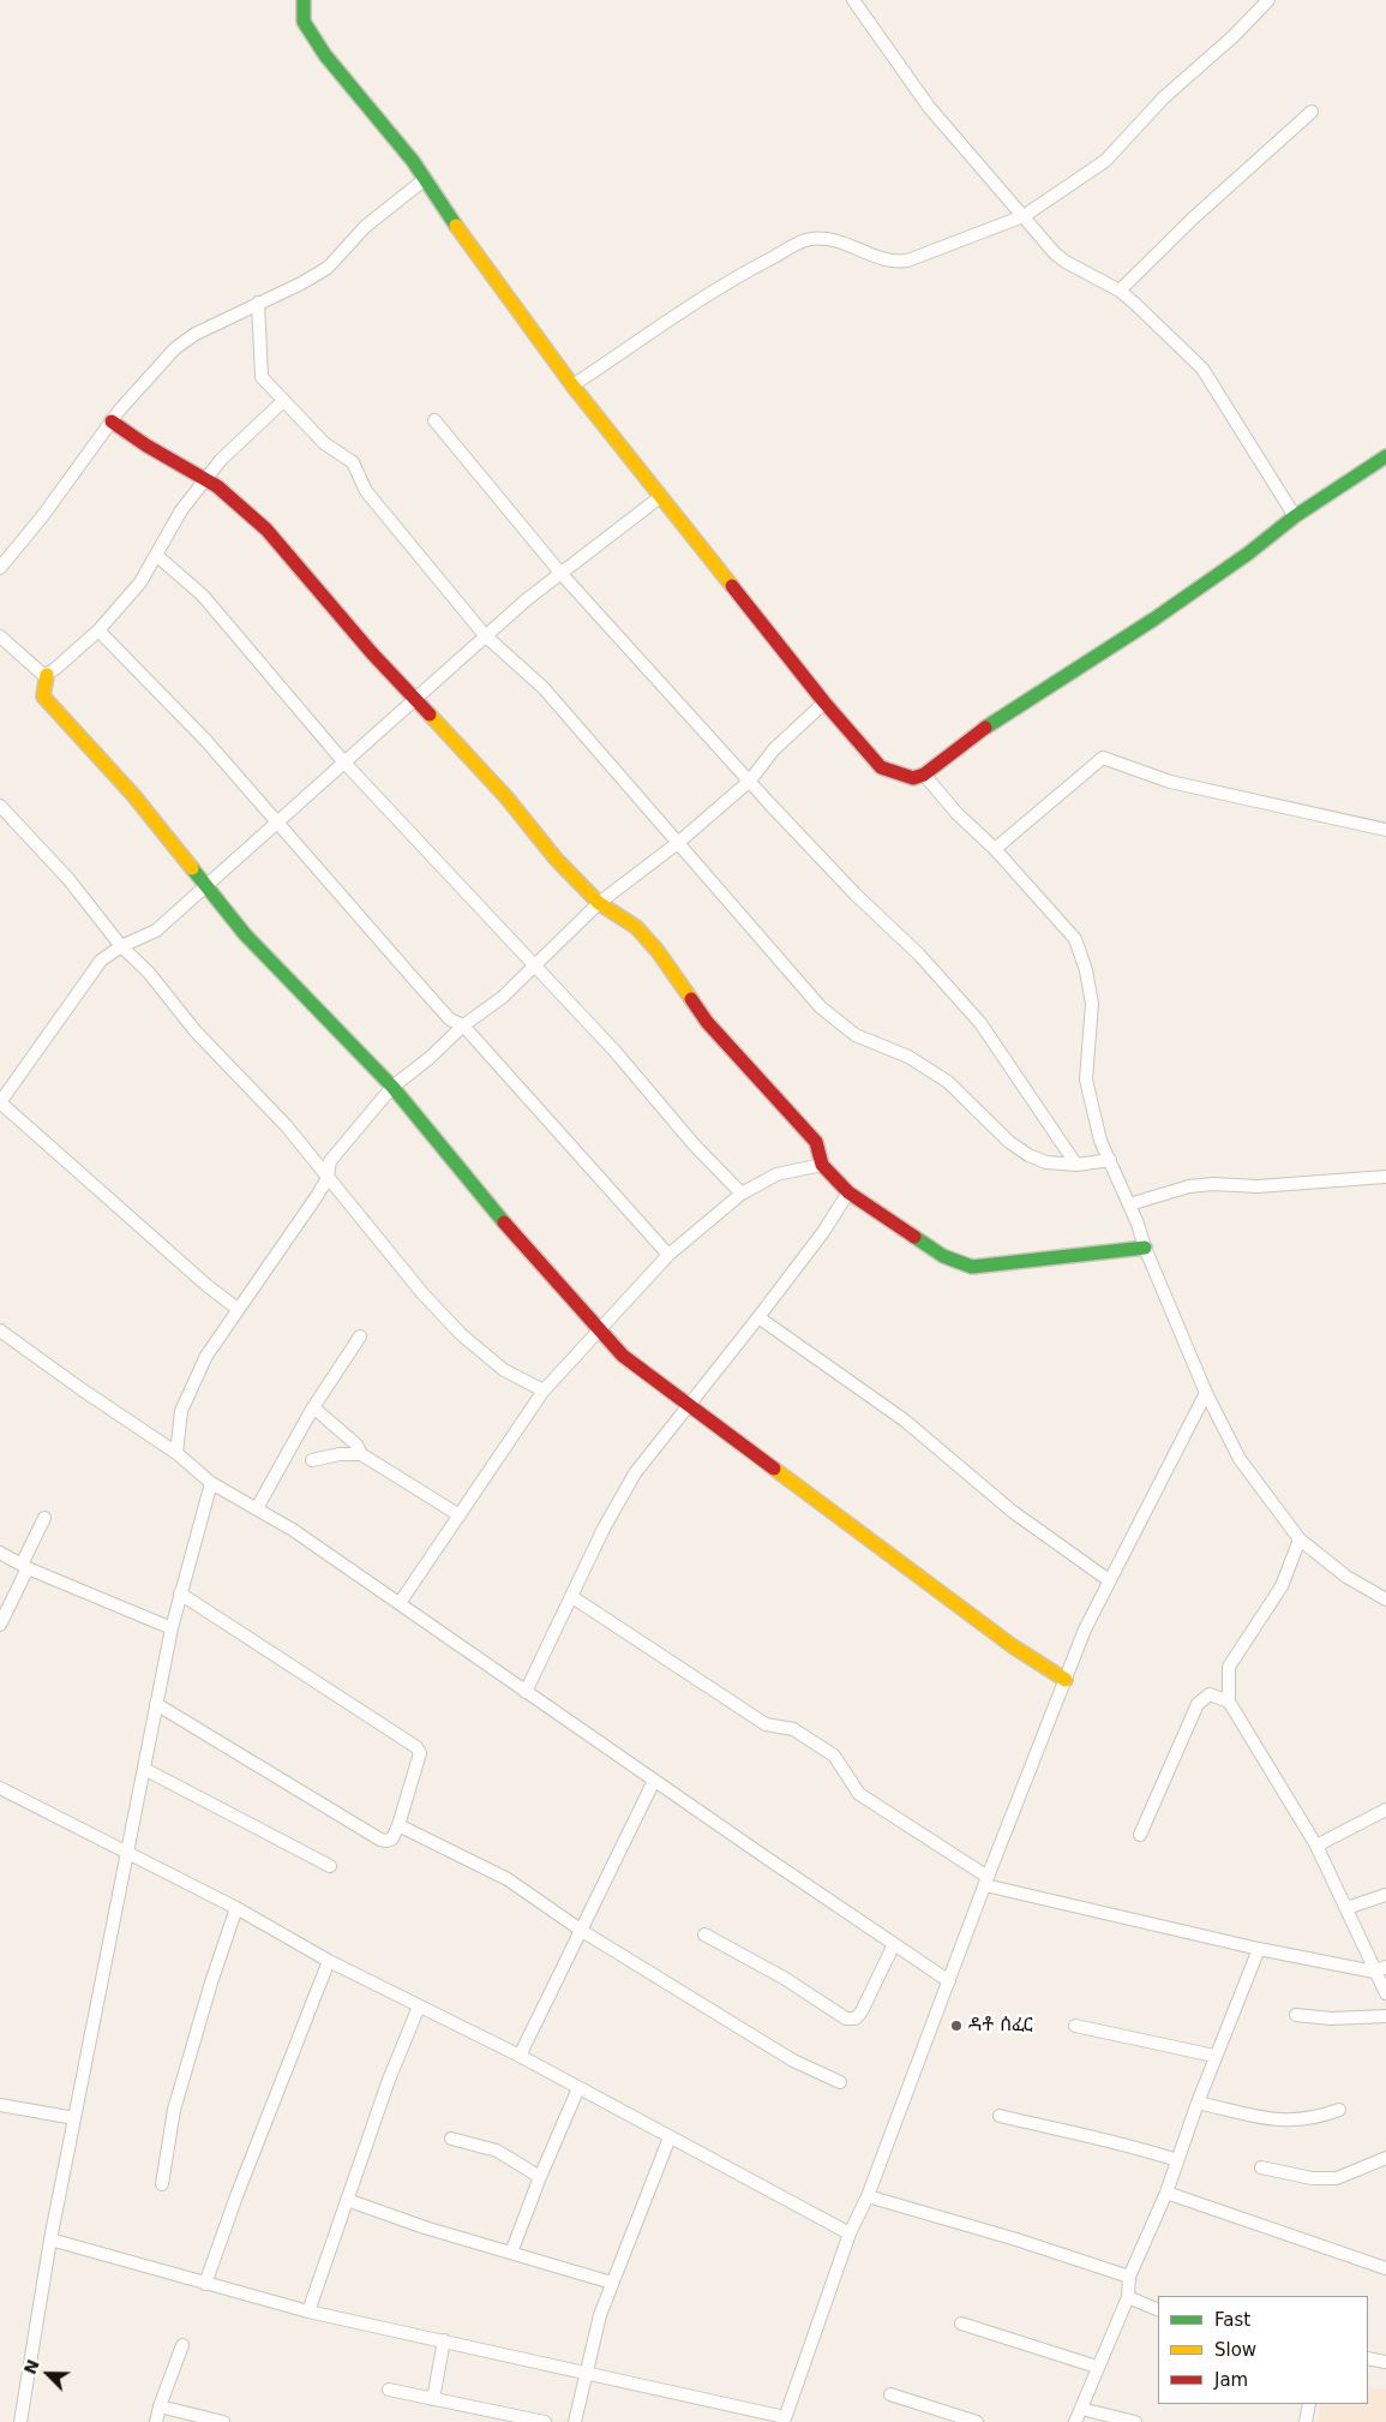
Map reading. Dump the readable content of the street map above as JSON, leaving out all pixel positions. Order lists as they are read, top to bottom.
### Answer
{
  "places": ["ዳቶ ሰፈር"],
  "legend": ["Fast", "Slow", "Jam"],
  "north": "top left"
}
